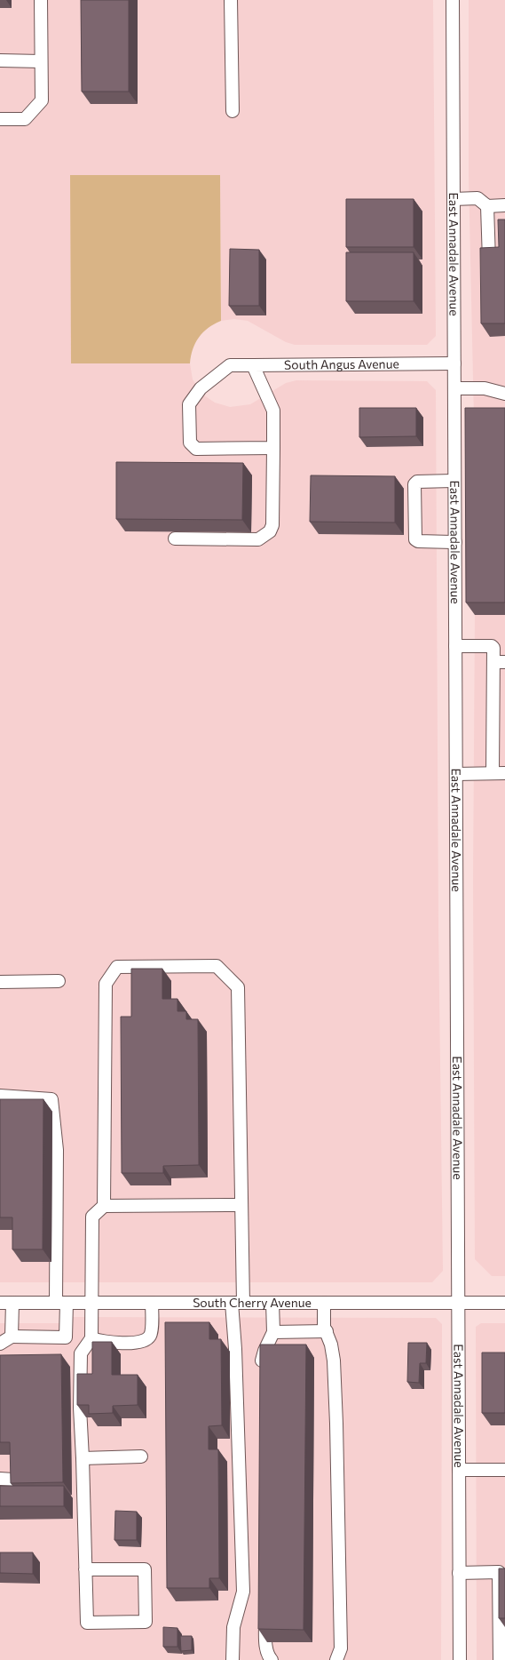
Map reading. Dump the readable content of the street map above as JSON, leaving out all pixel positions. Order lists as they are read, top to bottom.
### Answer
{
  "streets": {
    "street": ["East Annadale Avenue", "South Angus Avenue", "South Cherry Avenue"]
  },
  "crossings": [
    ["East Annadale Avenue", "South Angus Avenue"],
    ["East Annadale Avenue", "South Cherry Avenue"]
  ]
}
